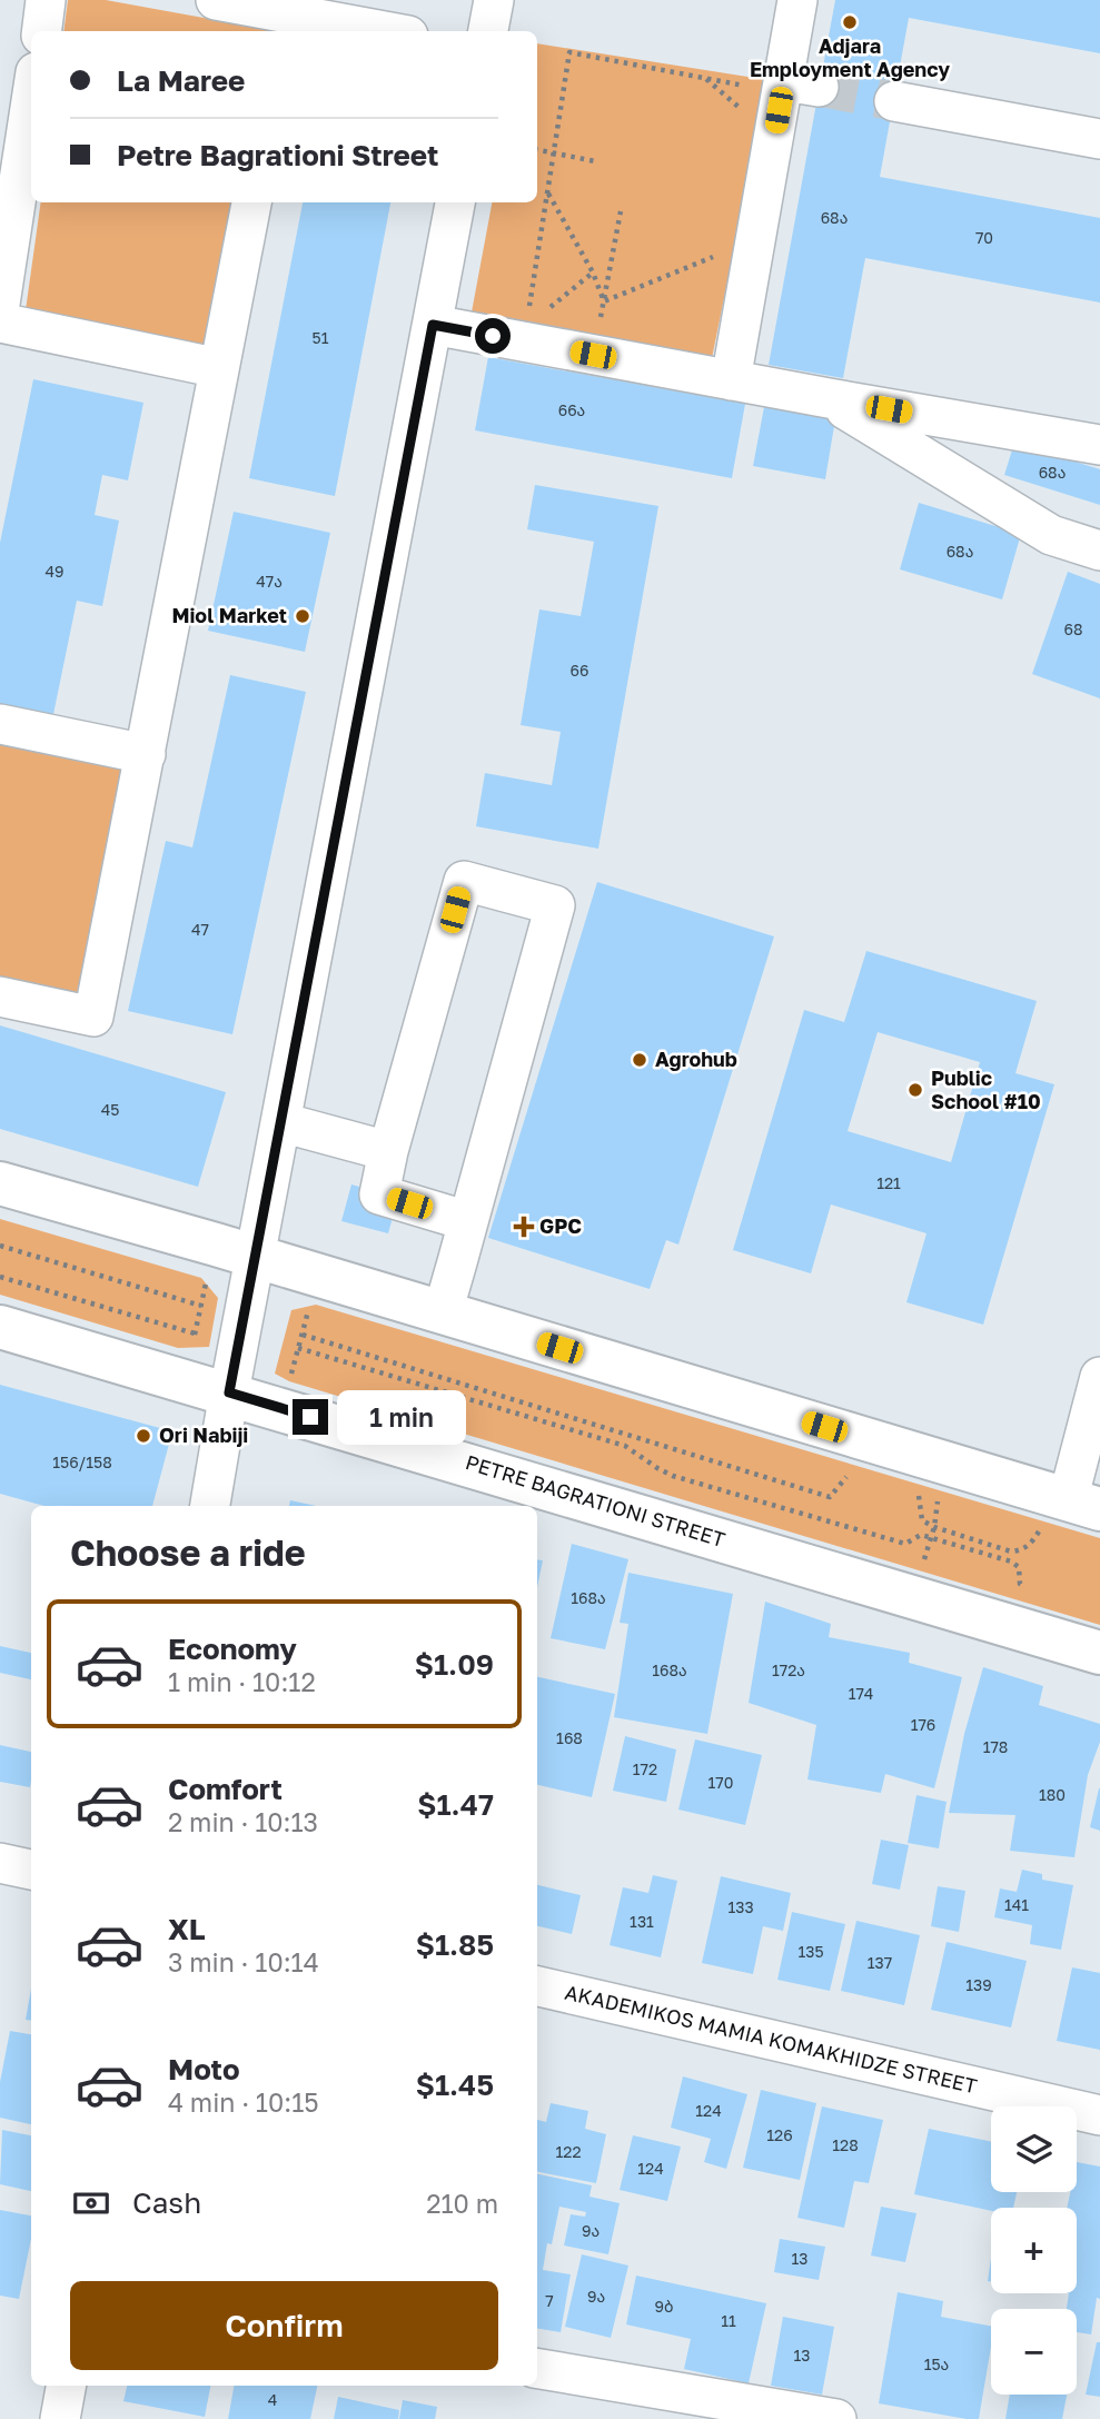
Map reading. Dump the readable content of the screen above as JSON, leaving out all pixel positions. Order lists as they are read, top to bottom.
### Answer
{
  "streets": {
    "main road": ["PETRE BAGRATIONI STREET"],
    "street": ["AKADEMIKOS MAMIA KOMAKHIDZE STREET"]
  },
  "places": {
    "other": [
      "Adjara Employment Agency",
      "Miol Market",
      "Agrohub",
      "Public School #10",
      "Ori Nabiji"
    ],
    "health": ["GPC"]
  },
  "house_numbers": [
    "68ა",
    "70",
    "51",
    "66ა",
    "68ა",
    "68ა",
    "49",
    "47ა",
    "68",
    "66",
    "47",
    "45",
    "121",
    "156/158",
    "168ა",
    "168ა",
    "172ა",
    "174",
    "176",
    "168",
    "178",
    "172",
    "170",
    "180",
    "141",
    "133",
    "131",
    "135",
    "137",
    "139",
    "124",
    "126",
    "128",
    "122",
    "124",
    "9ა",
    "13",
    "9ა",
    "7",
    "9ბ",
    "11",
    "13",
    "15ა",
    "4"
  ],
  "page": {
    "banner": ["La Maree", "Petre Bagrationi Street"],
    "bubble": "1 min",
    "heading": "Choose a ride",
    "list": [
      {
        "name": "Economy",
        "note": "1 min · 10:12",
        "value": "$1.09"
      },
      {
        "name": "Comfort",
        "note": "2 min · 10:13",
        "value": "$1.47"
      },
      {
        "name": "XL",
        "note": "3 min · 10:14",
        "value": "$1.85"
      },
      {
        "name": "Moto",
        "note": "4 min · 10:15",
        "value": "$1.45"
      }
    ],
    "map_buttons": ["+", "−"],
    "pay": ["Cash", "210 m"],
    "buttons": "Confirm"
  }
}
